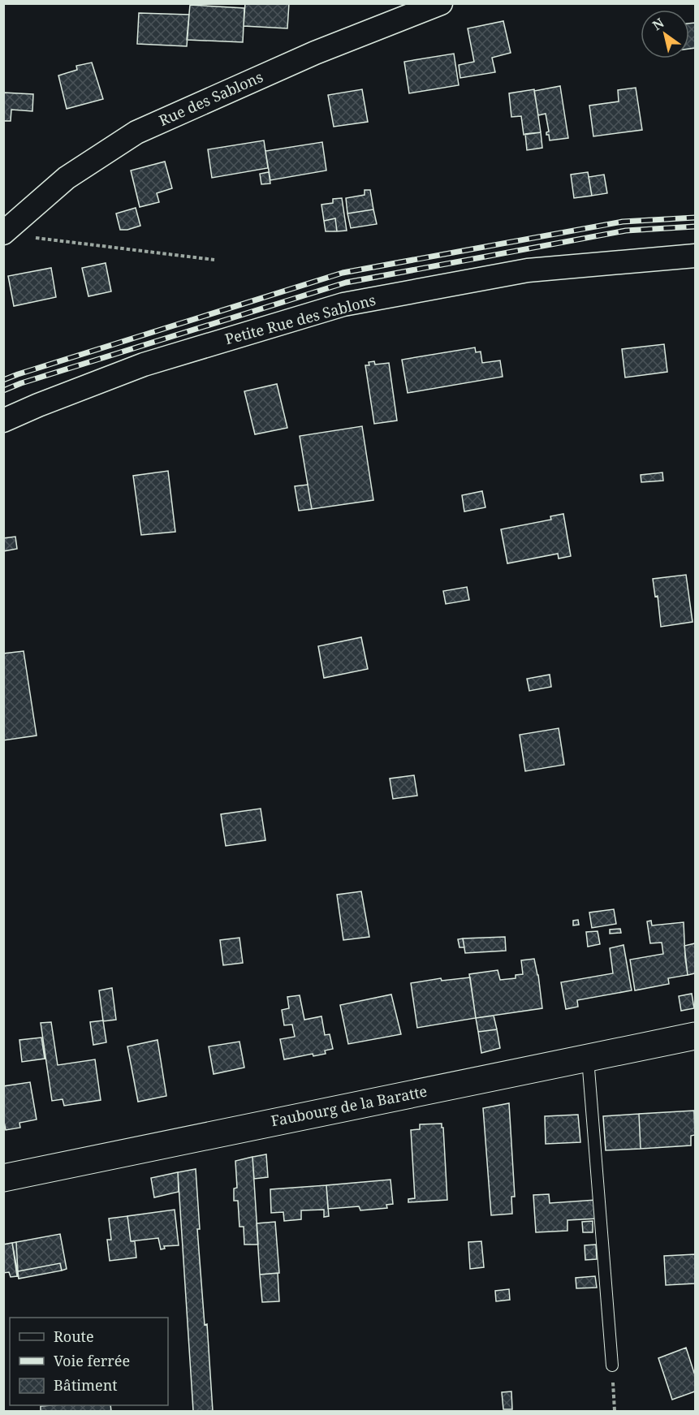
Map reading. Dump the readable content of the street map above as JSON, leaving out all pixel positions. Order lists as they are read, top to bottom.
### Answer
{
  "streets": {
    "main road": ["Faubourg de la Baratte"],
    "street": ["Rue des Sablons", "Petite Rue des Sablons"]
  },
  "legend": ["Route", "Voie ferrée", "Bâtiment"],
  "north": "top left"
}
